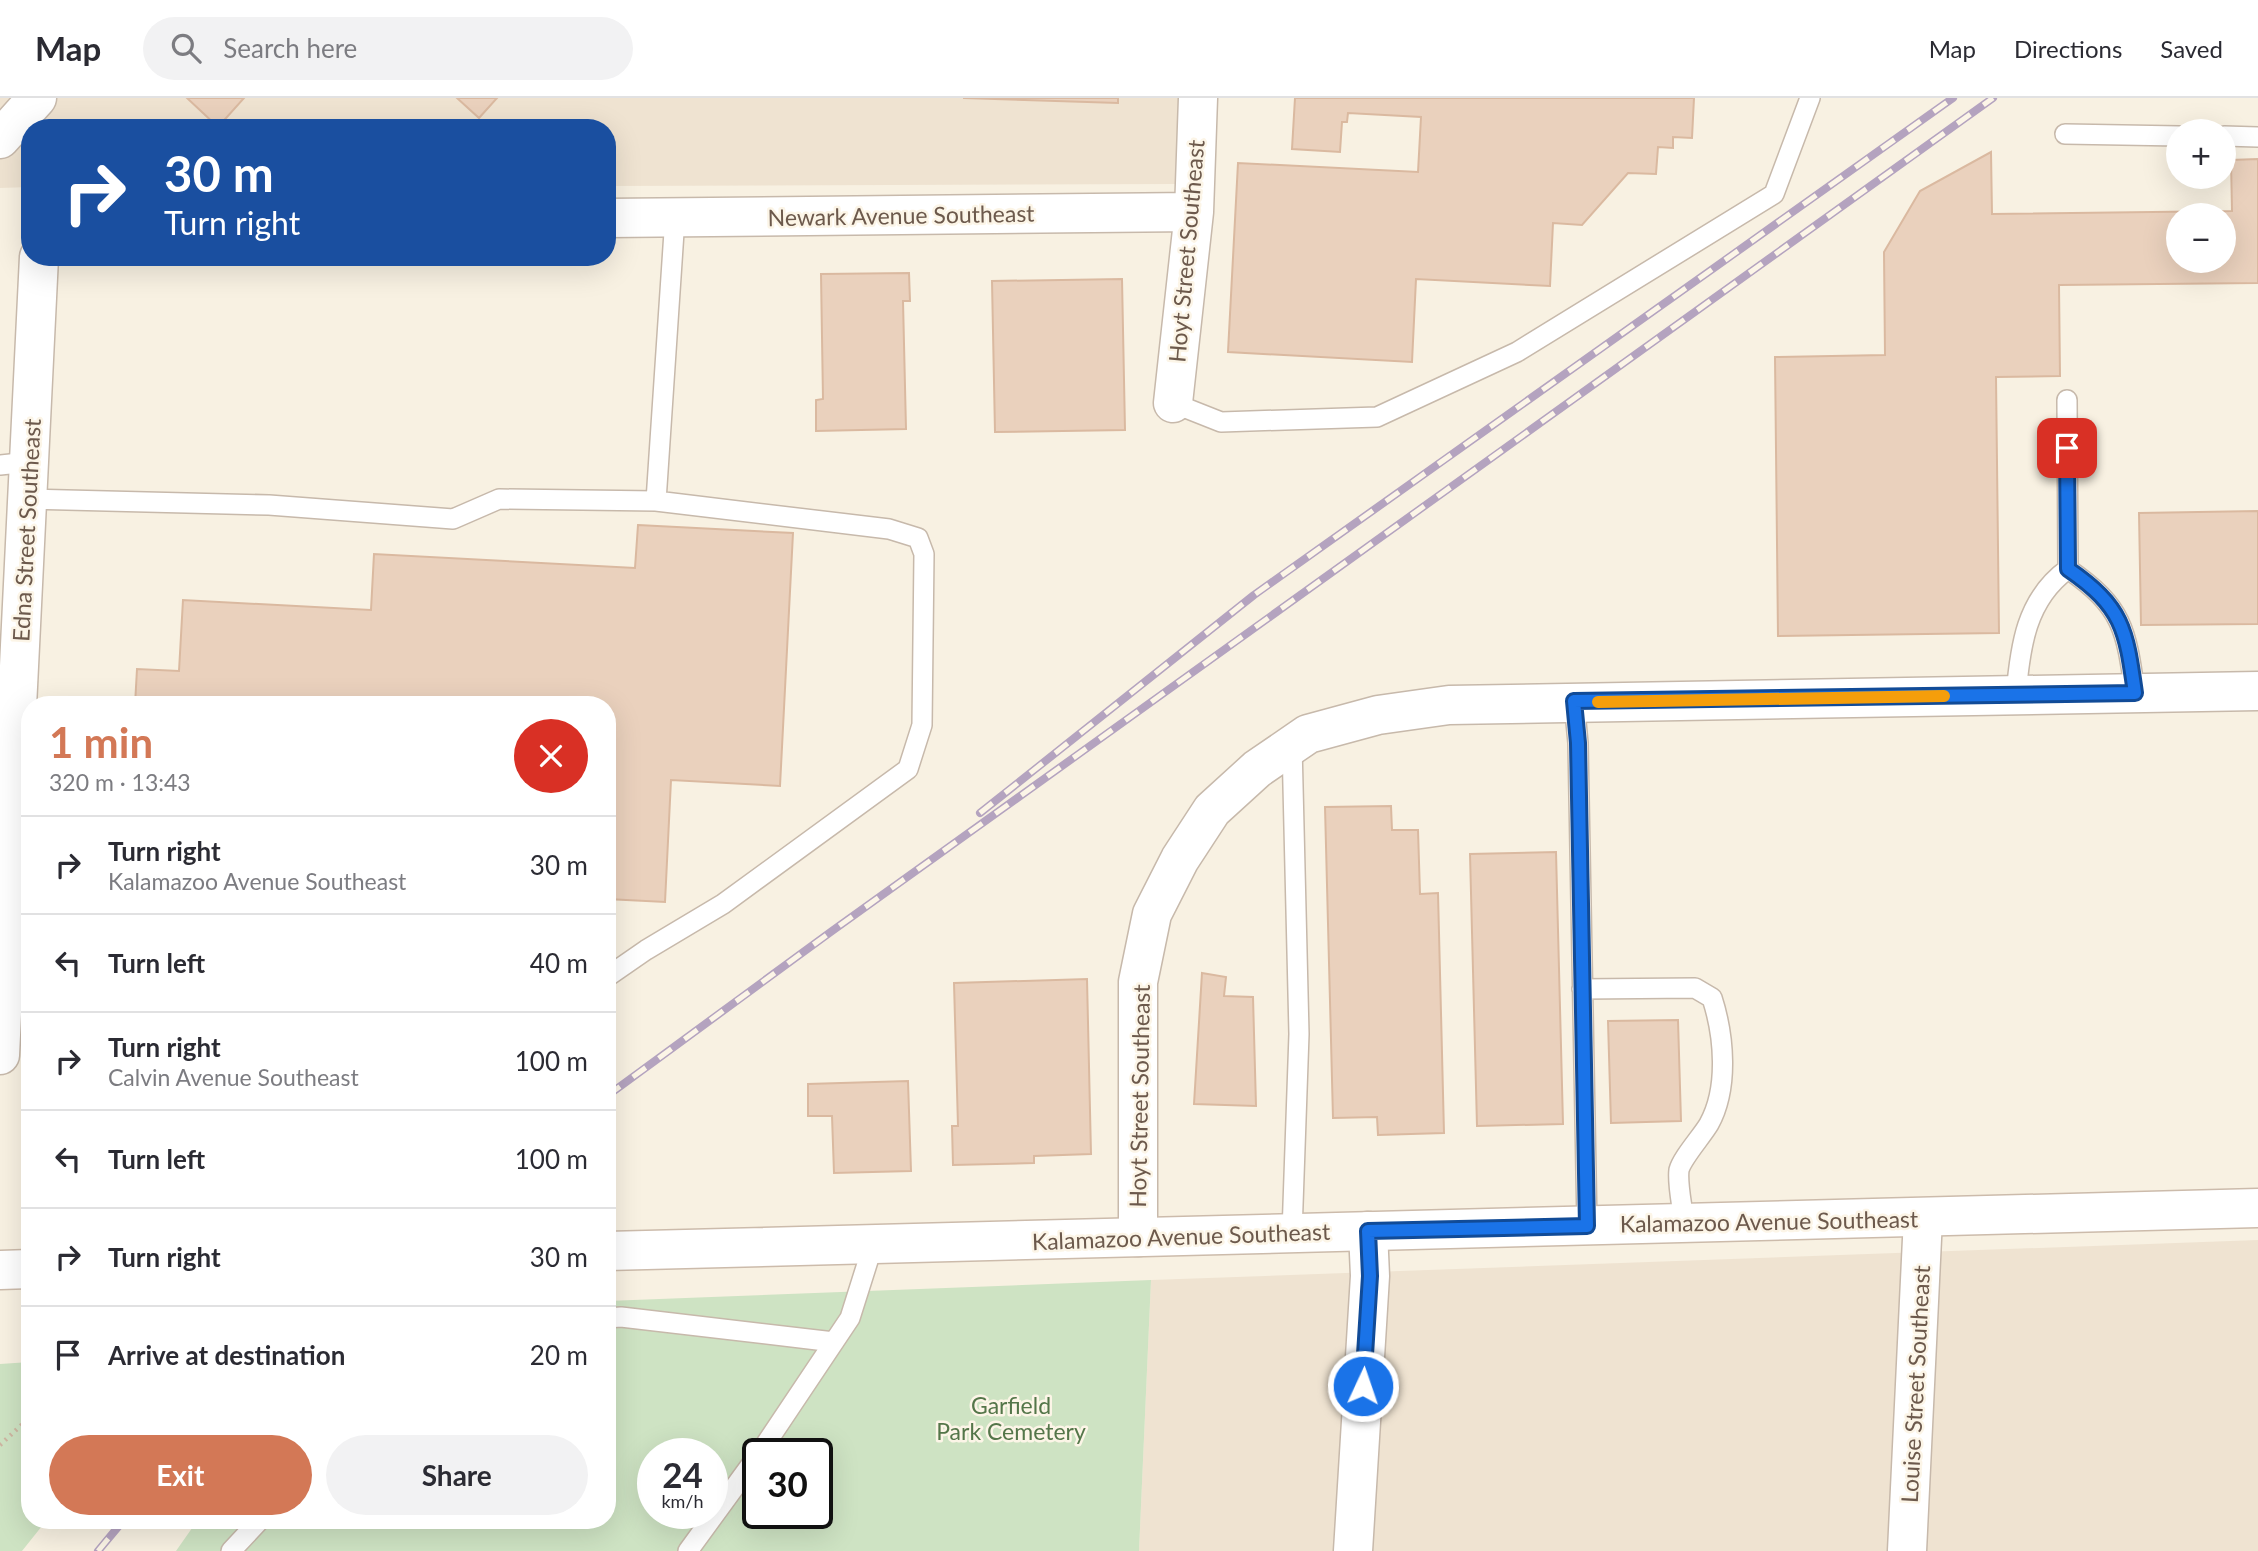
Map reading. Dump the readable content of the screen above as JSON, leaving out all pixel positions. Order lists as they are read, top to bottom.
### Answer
{
  "streets": {
    "street": [
      "Newark Avenue Southeast",
      "Hoyt Street Southeast",
      "Edna Street Southeast",
      "Kalamazoo Avenue Southeast",
      "Louise Street Southeast"
    ]
  },
  "crossings": [
    ["Newark Avenue Southeast", "Hoyt Street Southeast"],
    ["Hoyt Street Southeast", "Kalamazoo Avenue Southeast"],
    ["Kalamazoo Avenue Southeast", "Louise Street Southeast"]
  ],
  "parks": ["Garfield Park Cemetery"],
  "page": {
    "header": "Map",
    "search": "Search here",
    "nav": ["Map", "Directions", "Saved"],
    "map_buttons": ["+", "−"],
    "turn": ["30 m", "Turn right"],
    "heading": ["1 min", "320 m · 13:43"],
    "list": [
      {
        "name": "Turn right",
        "note": "Kalamazoo Avenue Southeast",
        "value": "30 m"
      },
      {
        "name": "Turn left",
        "value": "40 m"
      },
      {
        "name": "Turn right",
        "note": "Calvin Avenue Southeast",
        "value": "100 m"
      },
      {
        "name": "Turn left",
        "value": "100 m"
      },
      {
        "name": "Turn right",
        "value": "30 m"
      },
      {
        "name": "Arrive at destination",
        "value": "20 m"
      }
    ],
    "buttons": ["Exit", "Share"],
    "speed": "24 km/h",
    "limit": "30"
  }
}
